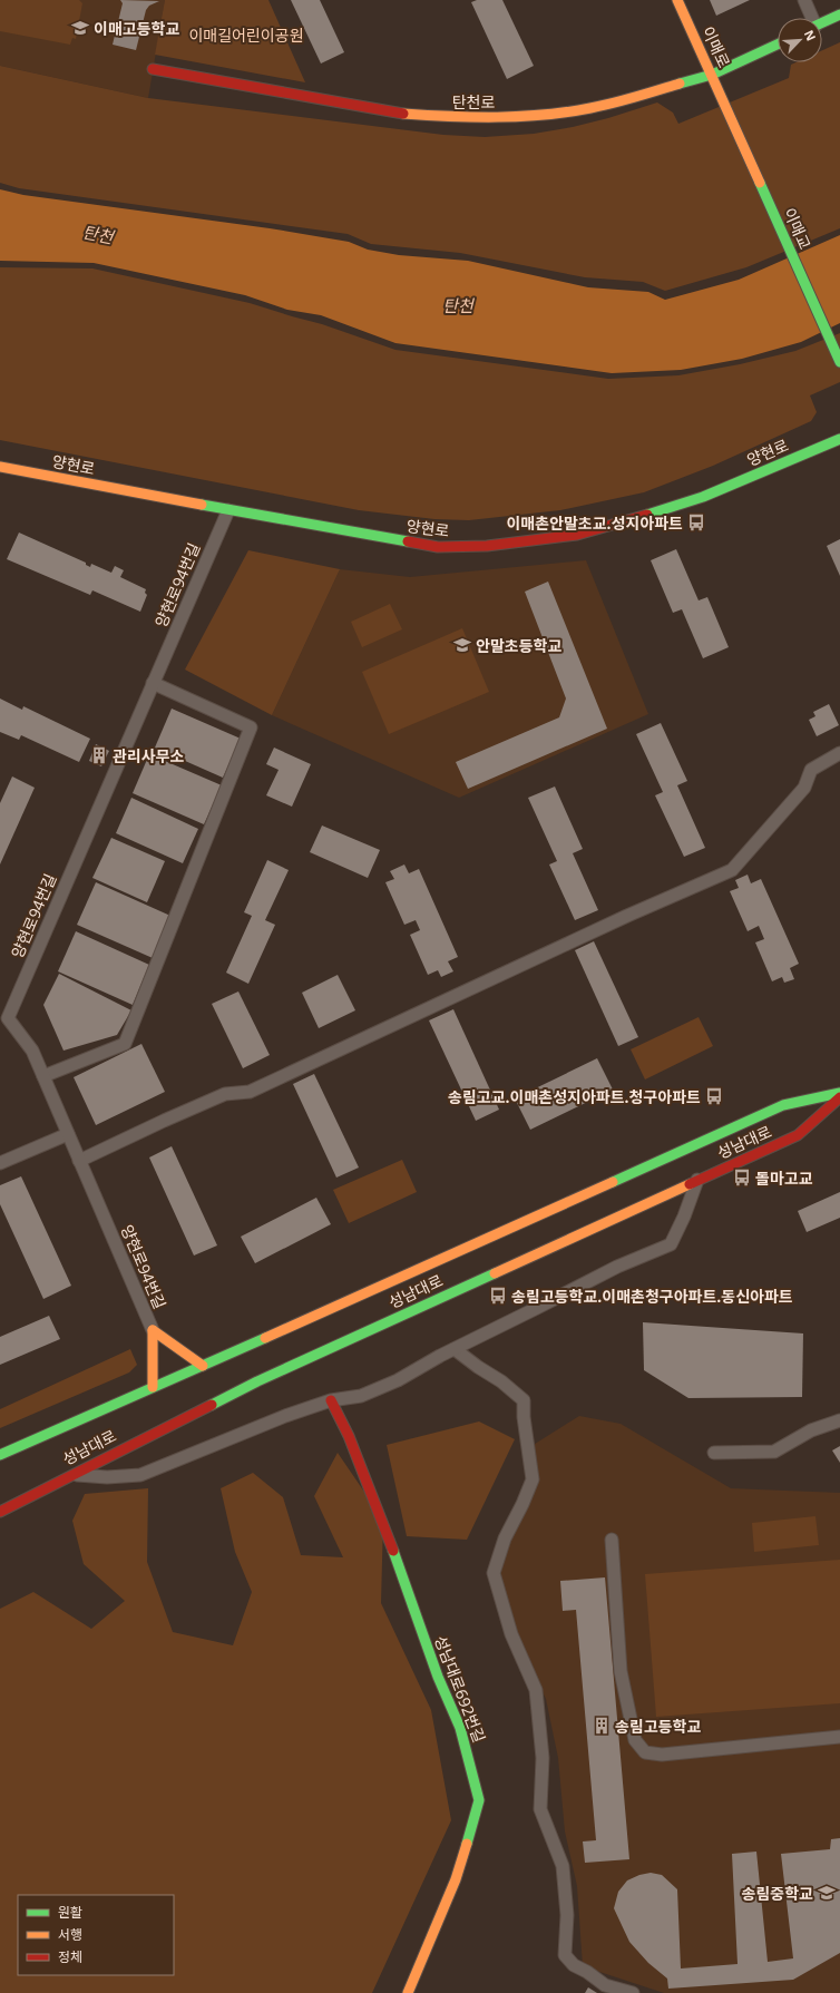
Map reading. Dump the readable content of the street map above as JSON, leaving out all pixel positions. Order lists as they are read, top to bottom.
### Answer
{
  "streets": {
    "main road": [
      "이매로",
      "탄천로",
      "이매교",
      "양현로",
      "성남대로",
      "성남대로692번길"
    ],
    "street": ["양현로94번길"]
  },
  "crossings": [
    ["이매로", "탄천로"],
    ["이매로", "이매교"],
    ["양현로", "양현로94번길"]
  ],
  "water": ["탄천"],
  "parks": ["이매길어린이공원"],
  "places": {
    "school or university": ["이매고등학교", "안말초등학교", "송림중학교"],
    "bus stop": [
      "이매촌안말초교.성지아파트",
      "송림고교.이매촌성지아파트.청구아파트",
      "돌마고교",
      "송림고등학교.이매촌청구아파트.동신아파트"
    ],
    "building": ["관리사무소", "송림고등학교"]
  },
  "legend": ["원활", "서행", "정체"],
  "north": "top right"
}
